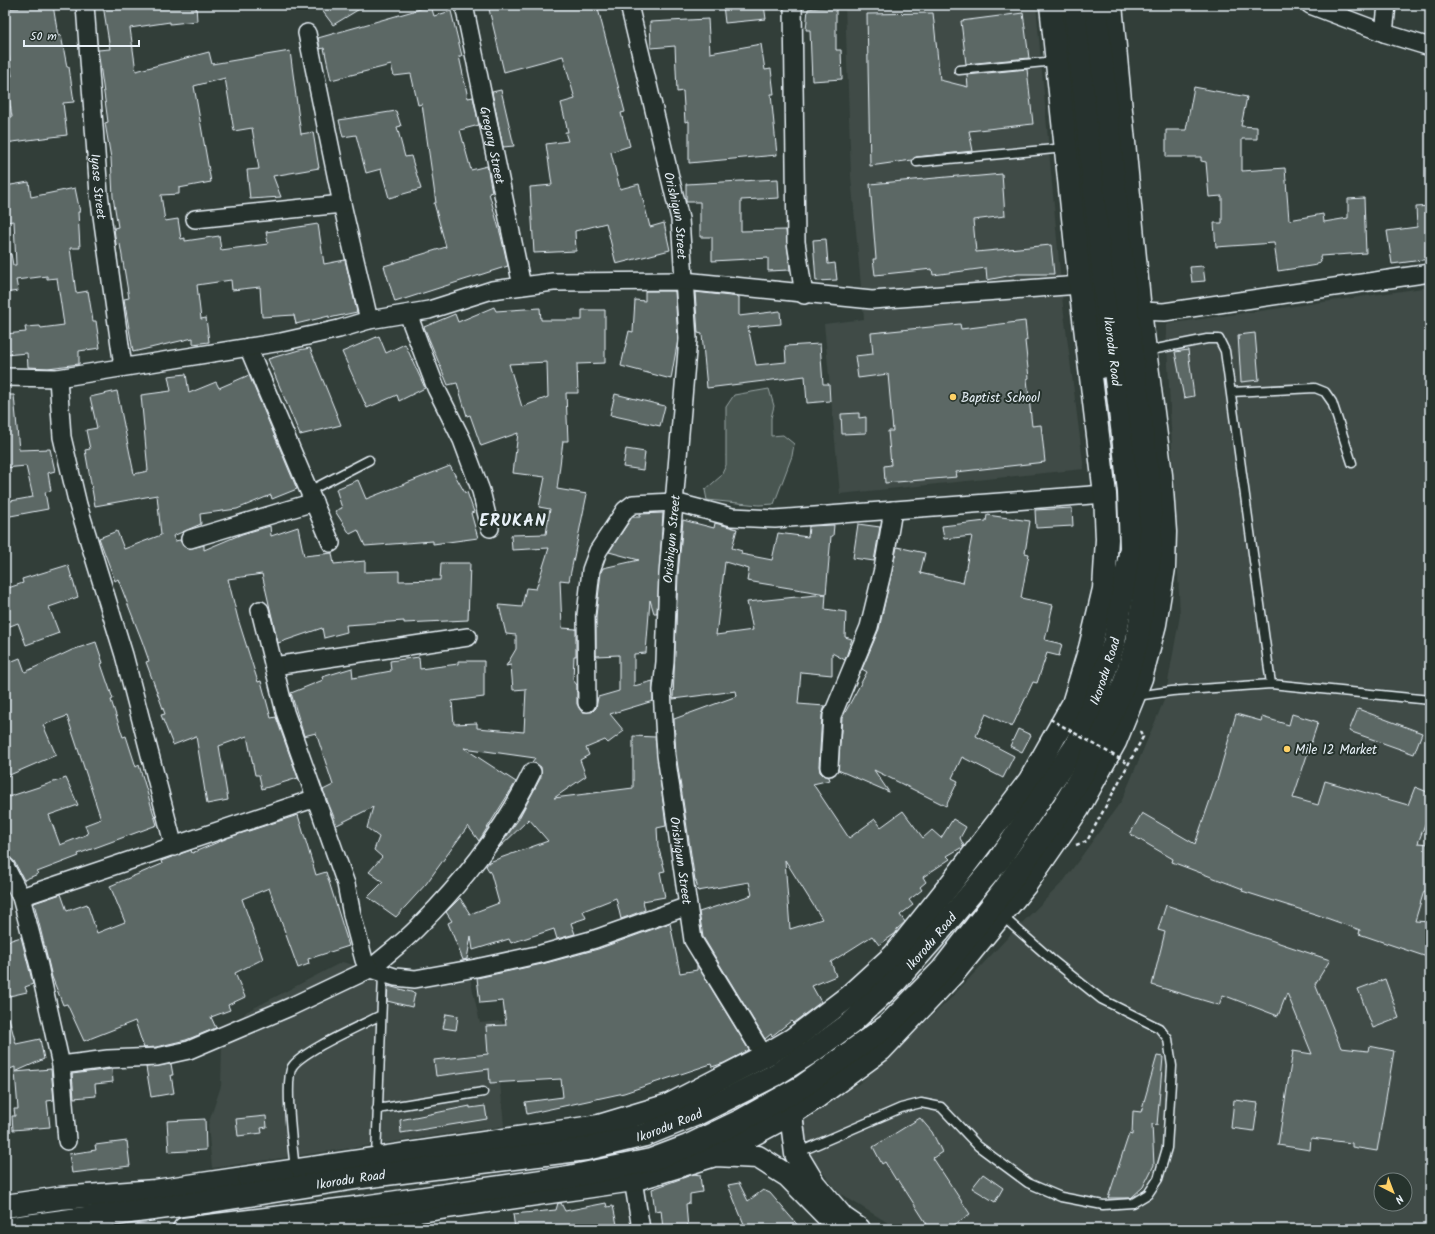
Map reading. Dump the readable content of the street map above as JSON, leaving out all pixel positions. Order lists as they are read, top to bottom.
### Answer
{
  "streets": {
    "main road": ["Ikorodu Road"],
    "street": ["Gregory Street", "Iyase Street", "Orishigun Street"]
  },
  "crossings": [
    ["Orishigun Street", "Ikorodu Road"]
  ],
  "districts": ["ERUKAN"],
  "places": ["Baptist School", "Mile 12 Market"],
  "scale_bar": "50 m",
  "north": "bottom right"
}
